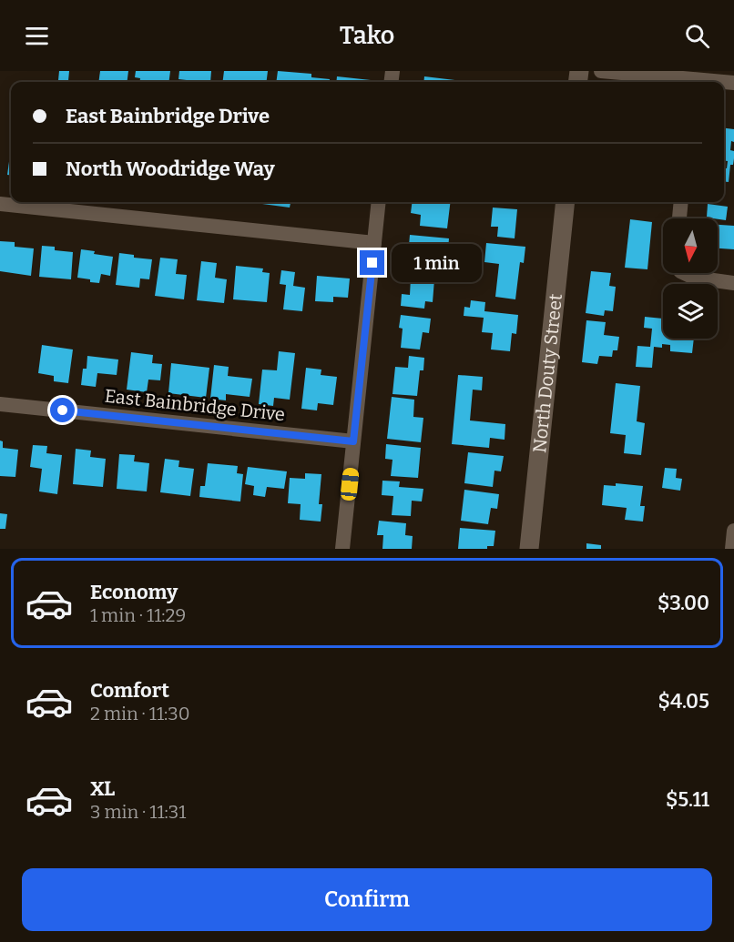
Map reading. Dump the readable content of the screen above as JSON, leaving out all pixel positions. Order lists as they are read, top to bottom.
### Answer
{
  "streets": {
    "street": ["North Douty Street", "East Bainbridge Drive"]
  },
  "north": "bottom",
  "page": {
    "header": "Tako",
    "banner": ["East Bainbridge Drive", "North Woodridge Way"],
    "bubble": "1 min",
    "list": [
      {
        "name": "Economy",
        "note": "1 min · 11:29",
        "value": "$3.00"
      },
      {
        "name": "Comfort",
        "note": "2 min · 11:30",
        "value": "$4.05"
      },
      {
        "name": "XL",
        "note": "3 min · 11:31",
        "value": "$5.11"
      }
    ],
    "buttons": "Confirm"
  }
}
